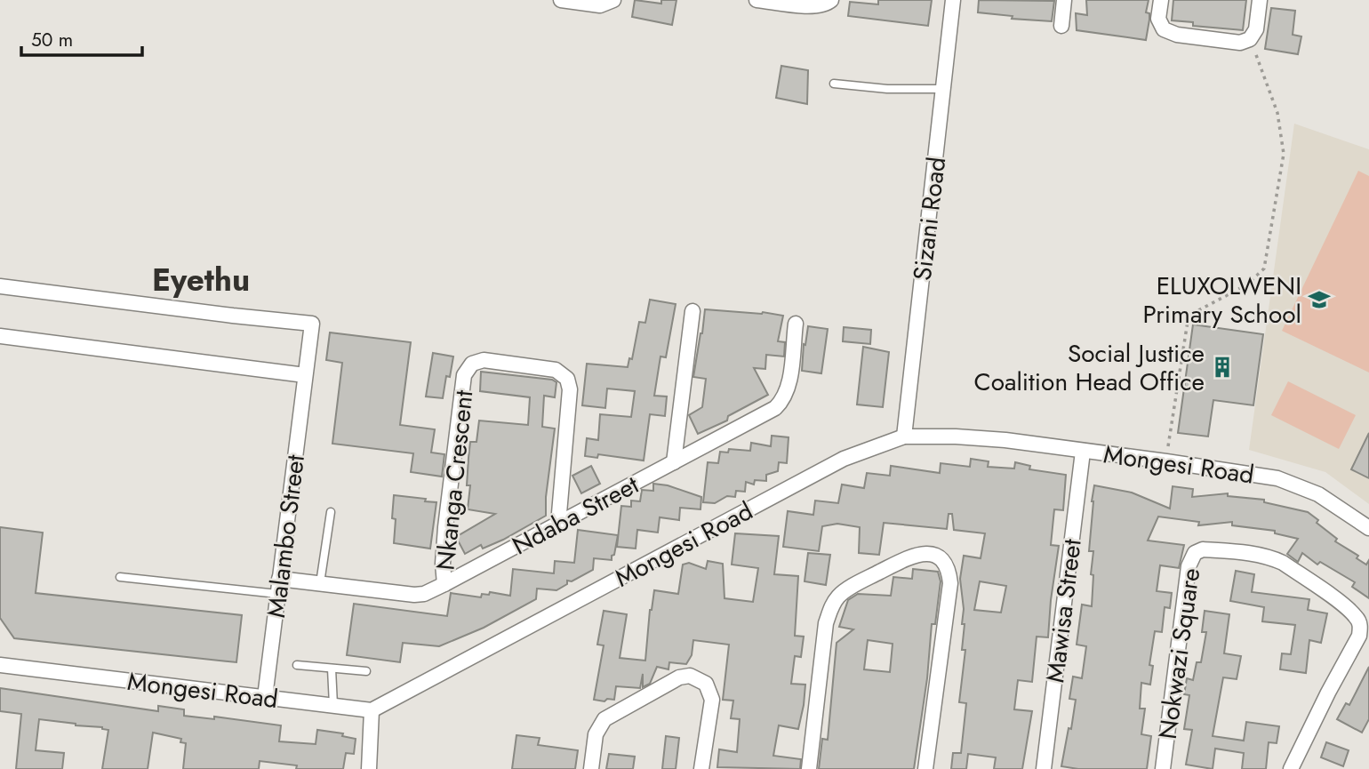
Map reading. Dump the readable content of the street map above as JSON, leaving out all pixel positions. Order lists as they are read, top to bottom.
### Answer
{
  "streets": {
    "street": [
      "Sizani Road",
      "Mongesi Road",
      "Nkanga Crescent",
      "Ndaba Street",
      "Malambo Street",
      "Mawisa Street",
      "Nokwazi Square"
    ]
  },
  "crossings": [
    ["Sizani Road", "Mongesi Road"],
    ["Mongesi Road", "Malambo Street"],
    ["Mongesi Road", "Mawisa Street"],
    ["Nkanga Crescent", "Ndaba Street"],
    ["Ndaba Street", "Malambo Street"]
  ],
  "districts": ["Eyethu"],
  "places": {
    "school or university": ["ELUXOLWENI Primary School"],
    "building": ["Social Justice Coalition Head Office"]
  },
  "scale_bar": "50 m"
}
